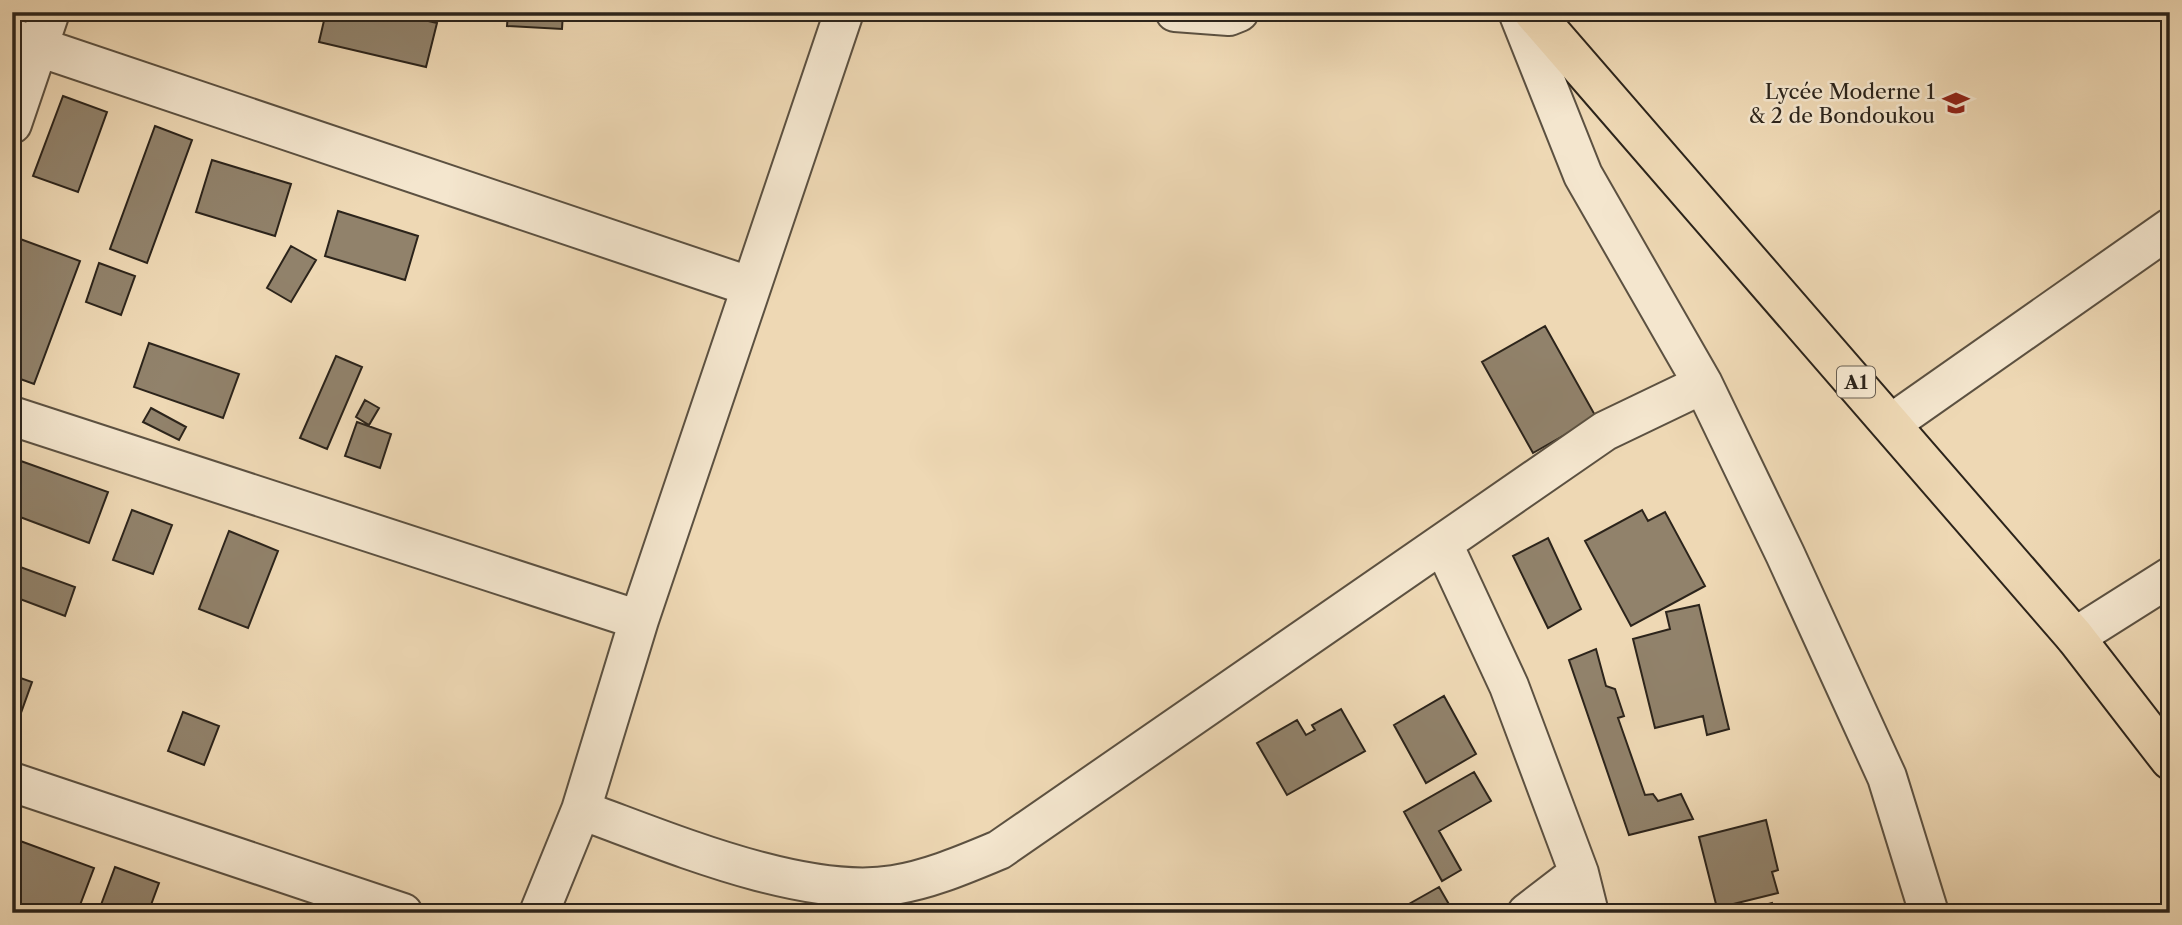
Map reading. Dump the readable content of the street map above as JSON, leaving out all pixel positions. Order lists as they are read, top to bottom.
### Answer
{
  "streets": {
    "main road": ["A1"]
  },
  "places": {
    "school or university": ["Lycée Moderne 1 & 2 de Bondoukou"]
  }
}
